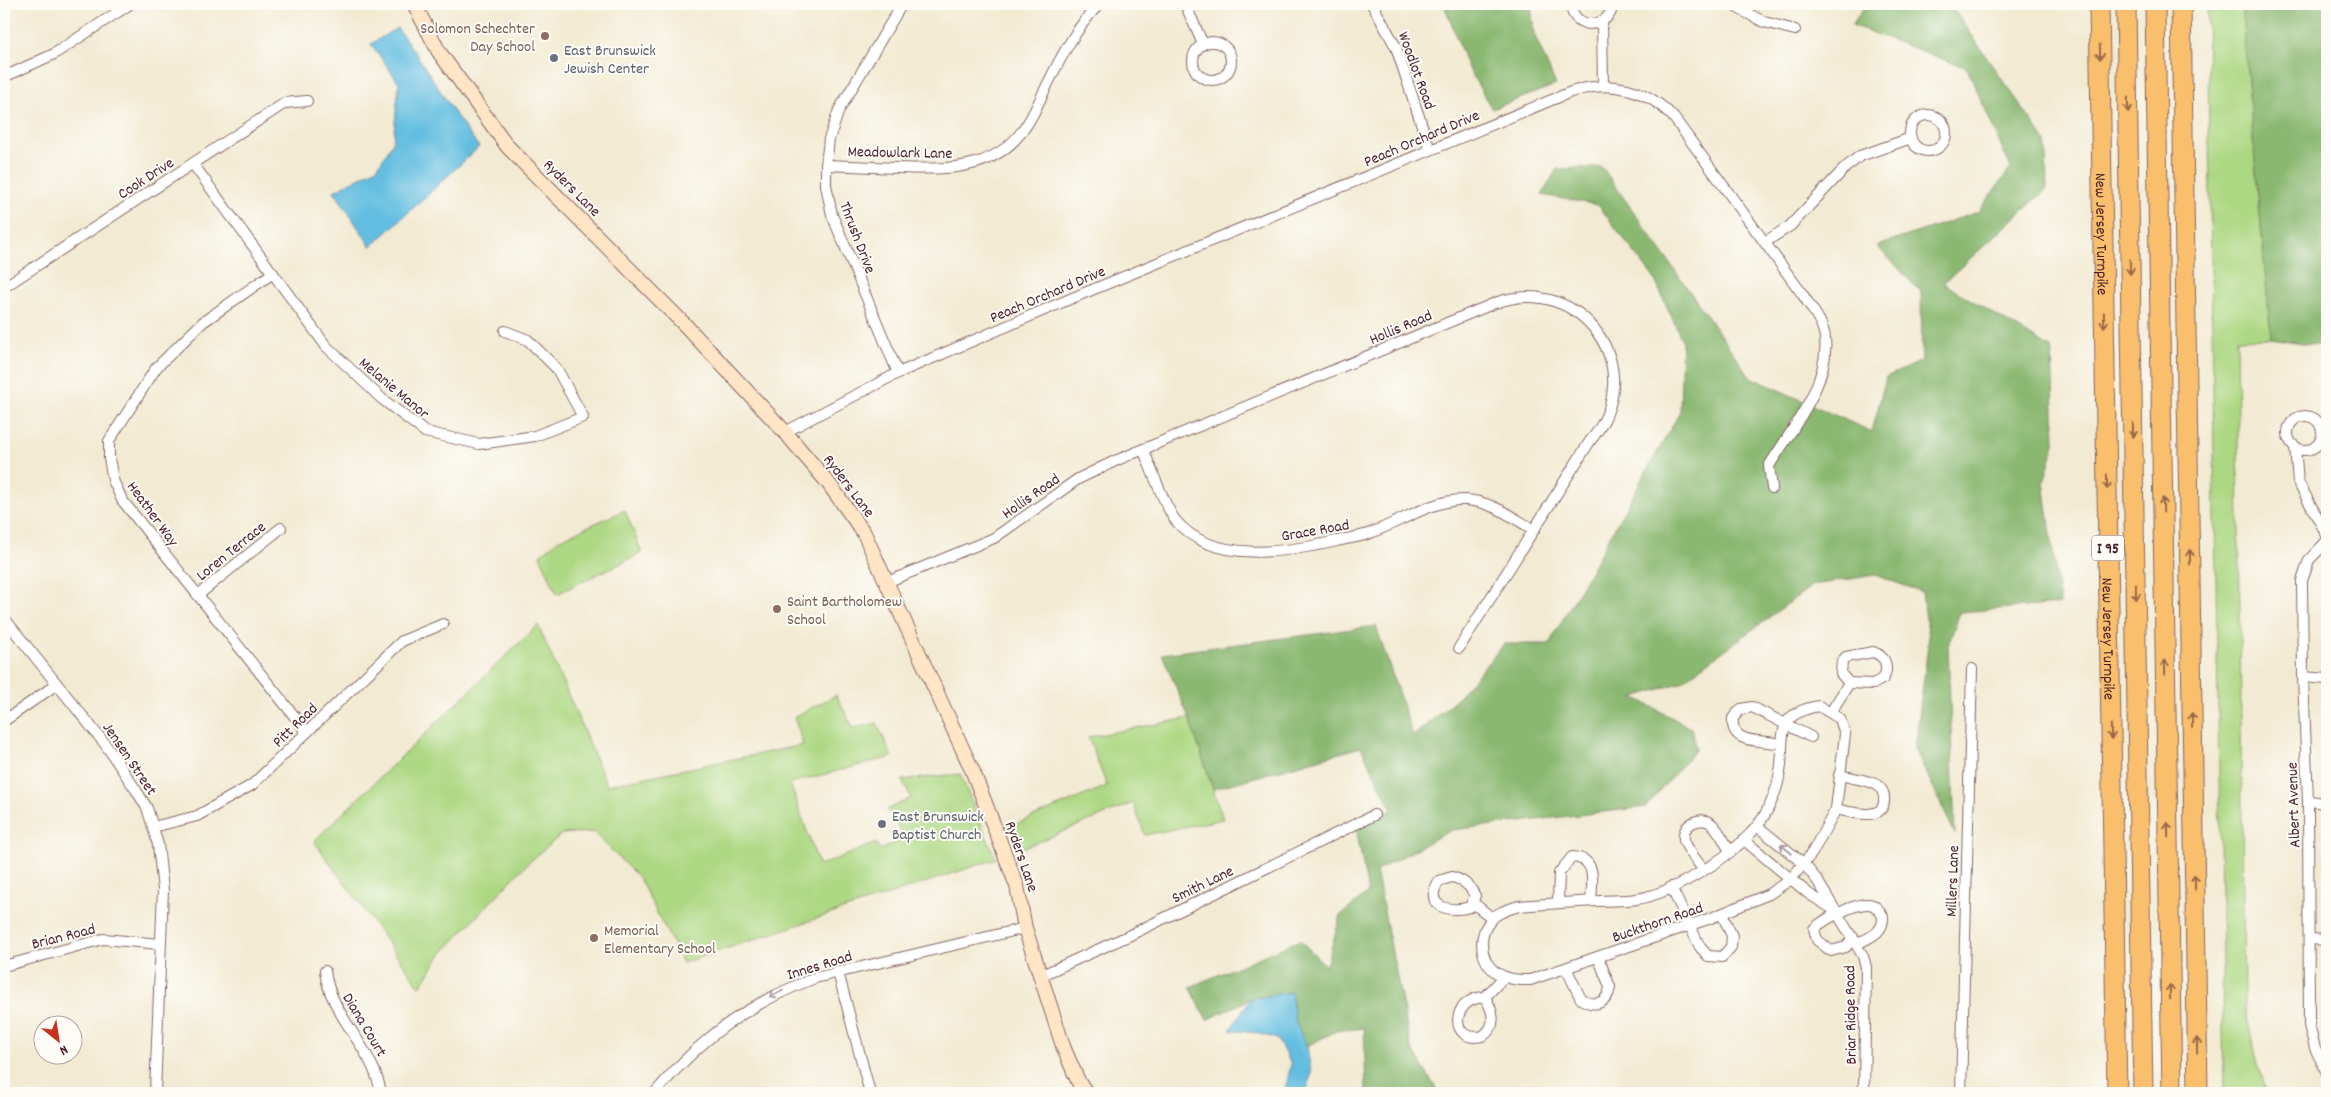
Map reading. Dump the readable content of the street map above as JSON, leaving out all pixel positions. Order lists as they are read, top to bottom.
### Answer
{
  "streets": {
    "highway": ["New Jersey Turnpike", "I 95"],
    "main road": ["Ryders Lane"],
    "street": [
      "Woodlot Road",
      "Peach Orchard Drive",
      "Meadowlark Lane",
      "Cook Drive",
      "Thrush Drive",
      "Hollis Road",
      "Melanie Manor",
      "Heather Way",
      "Grace Road",
      "Loren Terrace",
      "Pitt Road",
      "Jensen Street",
      "Albert Avenue",
      "Millers Lane",
      "Smith Lane",
      "Buckthorn Road",
      "Brian Road",
      "Innes Road",
      "Briar Ridge Road",
      "Diana Court"
    ]
  },
  "crossings": [
    ["Woodlot Road", "Peach Orchard Drive"],
    ["Peach Orchard Drive", "Ryders Lane"],
    ["Peach Orchard Drive", "Thrush Drive"],
    ["Meadowlark Lane", "Thrush Drive"],
    ["Cook Drive", "Melanie Manor"],
    ["Ryders Lane", "Hollis Road"],
    ["Ryders Lane", "Smith Lane"],
    ["Ryders Lane", "Innes Road"],
    ["Hollis Road", "Grace Road"],
    ["Melanie Manor", "Heather Way"],
    ["Heather Way", "Loren Terrace"],
    ["Heather Way", "Pitt Road"],
    ["Pitt Road", "Jensen Street"],
    ["Jensen Street", "Brian Road"],
    ["Buckthorn Road", "Briar Ridge Road"]
  ],
  "one_way": ["Innes Road"],
  "places": [
    "Solomon Schechter Day School",
    "East Brunswick Jewish Center",
    "Saint Bartholomew School",
    "East Brunswick Baptist Church",
    "Memorial Elementary School"
  ],
  "north": "bottom right"
}
